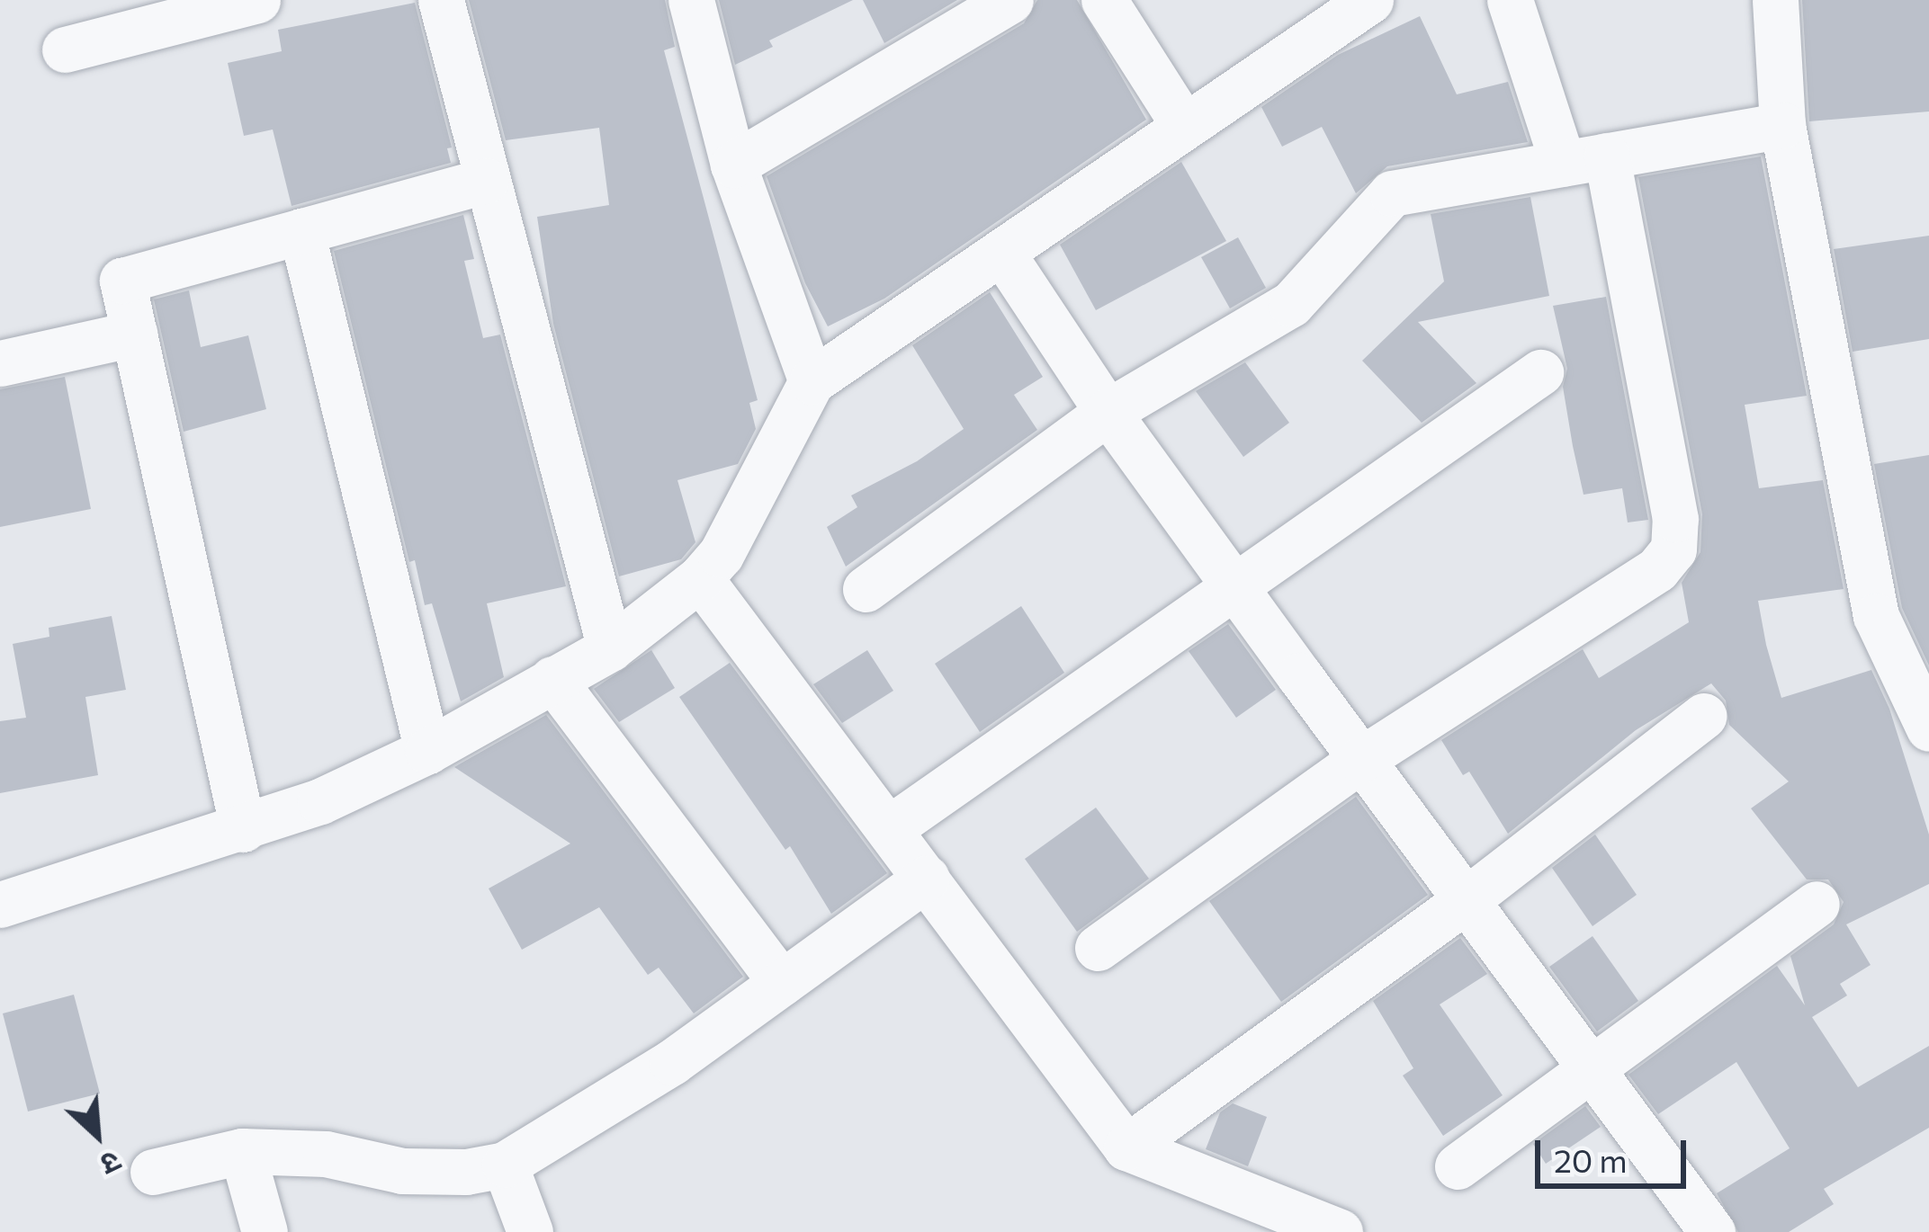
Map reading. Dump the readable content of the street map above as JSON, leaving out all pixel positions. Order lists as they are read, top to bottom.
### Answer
{
  "scale_bar": "20 m",
  "north": "bottom right"
}
